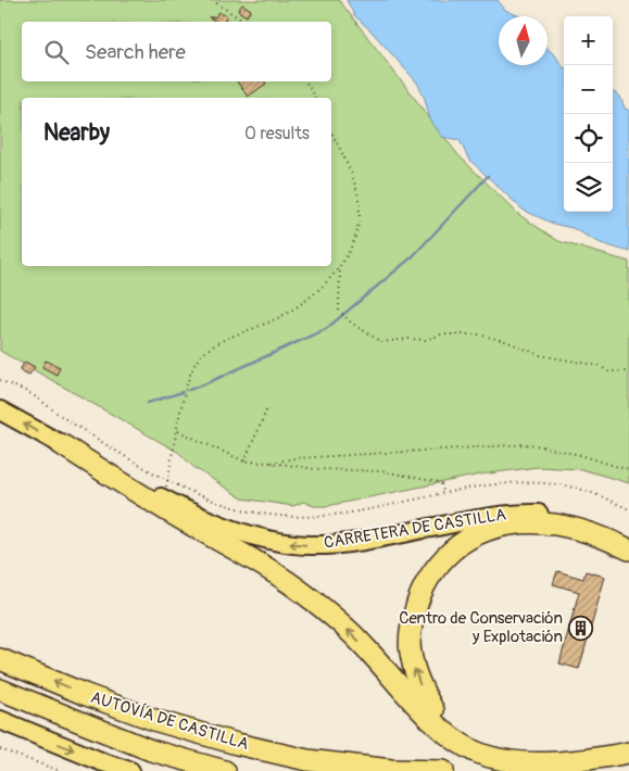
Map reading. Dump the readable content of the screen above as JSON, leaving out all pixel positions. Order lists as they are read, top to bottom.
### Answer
{
  "streets": {
    "highway": ["CARRETERA DE CASTILLA", "AUTOVÍA DE CASTILLA"]
  },
  "one_way": ["CARRETERA DE CASTILLA"],
  "places": {
    "building": ["Centro de Conservación y Explotación"]
  },
  "north": "top",
  "page": {
    "map_buttons": ["+", "−"],
    "search": "Search here",
    "heading": ["Nearby", "0 results"]
  }
}
